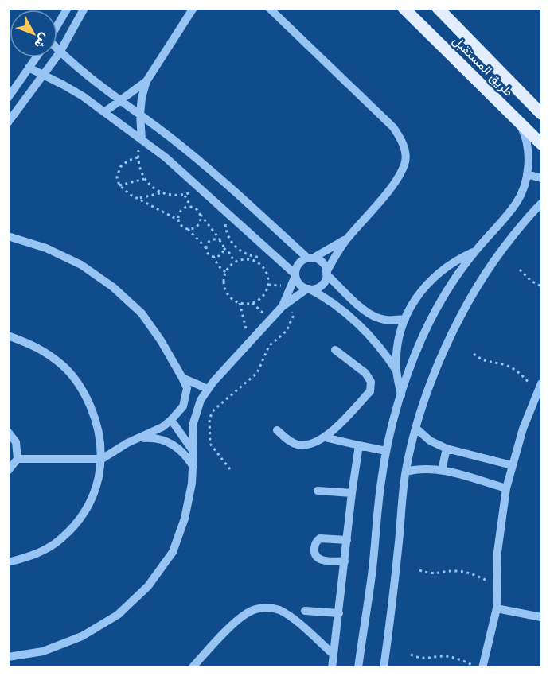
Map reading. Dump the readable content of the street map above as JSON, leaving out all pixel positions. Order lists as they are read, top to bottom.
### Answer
{
  "streets": {
    "main road": ["طريق المستقبل"]
  },
  "north": "bottom right"
}
